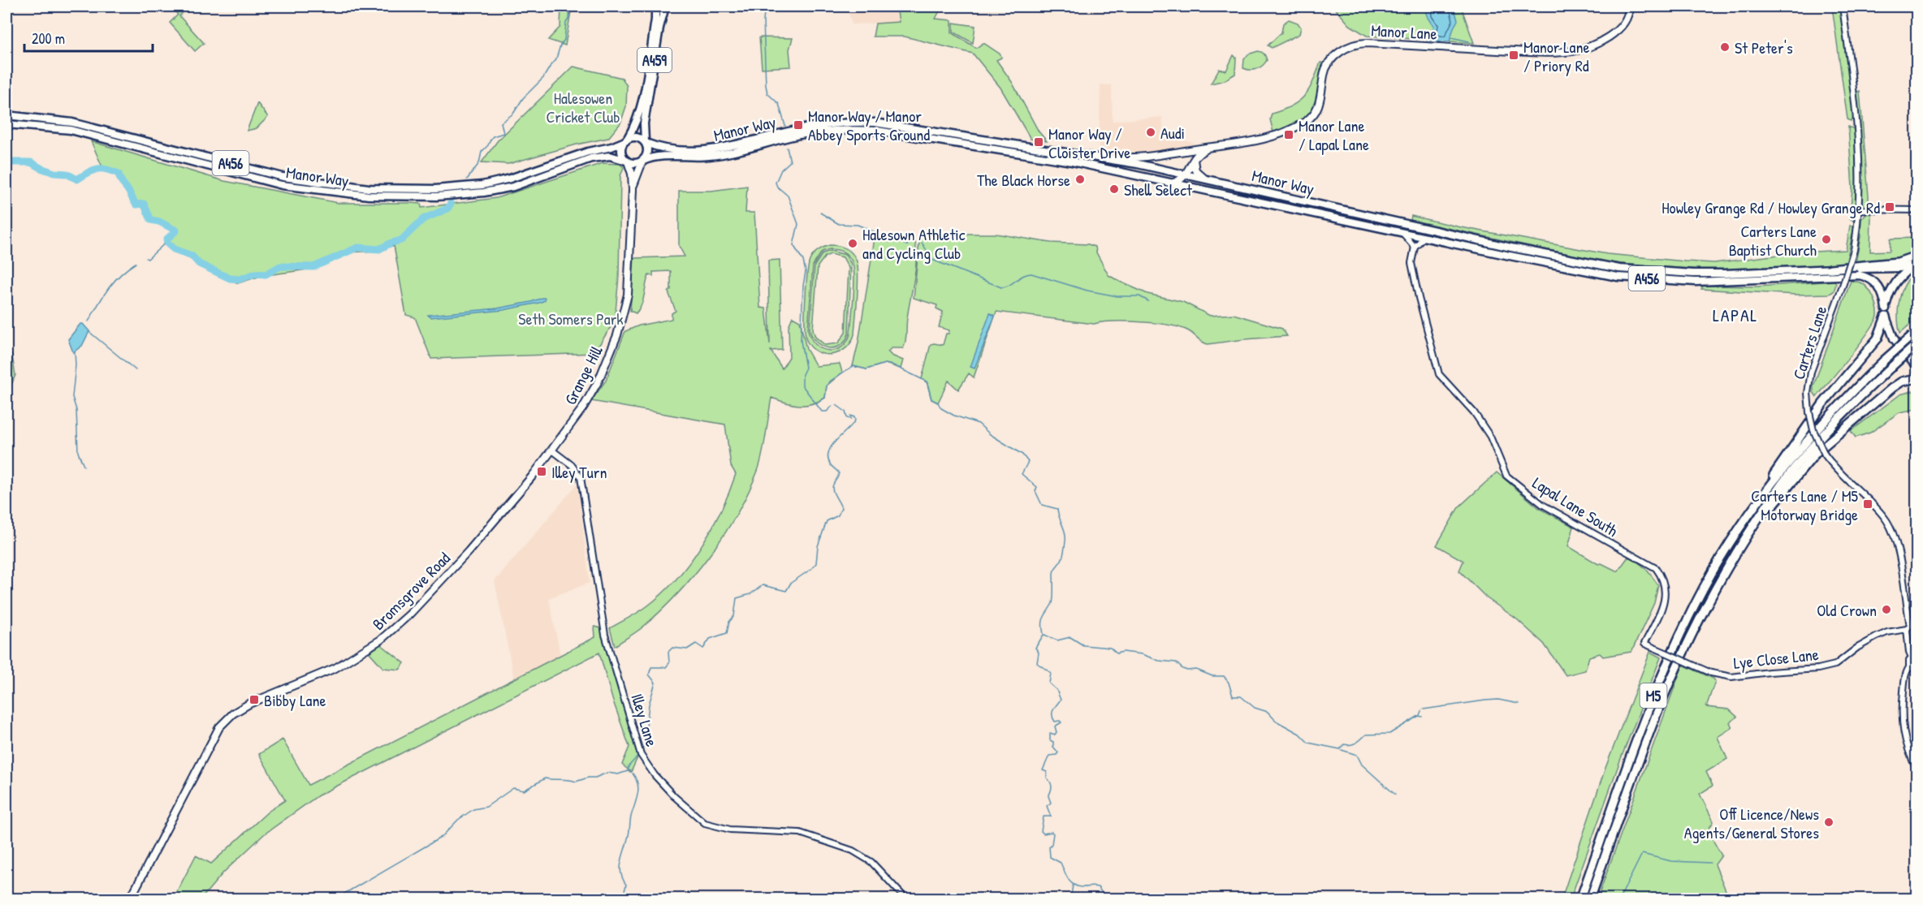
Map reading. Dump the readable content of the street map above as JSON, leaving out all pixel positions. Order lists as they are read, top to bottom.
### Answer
{
  "streets": {
    "highway": ["M5"],
    "main road": [
      "Manor Lane",
      "A459",
      "Manor Way",
      "A456",
      "Grange Hill",
      "Bromsgrove Road"
    ],
    "street": [
      "Carters Lane",
      "Lapal Lane South",
      "Lye Close Lane",
      "Illey Lane"
    ]
  },
  "crossings": [
    ["Manor Lane", "Manor Way"],
    ["A459", "Manor Way"],
    ["A459", "A456"],
    ["A459", "Grange Hill"],
    ["Manor Way", "A456"],
    ["Manor Way", "Grange Hill"],
    ["A456", "Grange Hill"],
    ["Carters Lane", "Lye Close Lane"],
    ["Grange Hill", "Bromsgrove Road"],
    ["Grange Hill", "Illey Lane"],
    ["Lapal Lane South", "Lye Close Lane"],
    ["Bromsgrove Road", "Illey Lane"]
  ],
  "districts": ["LAPAL"],
  "parks": ["Halesowen Cricket Club", "Seth Somers Park"],
  "places": {
    "other": [
      "St Peter's",
      "Audi",
      "The Black Horse",
      "Shell Select",
      "Carters Lane Baptist Church",
      "Halesown Athletic and Cycling Club",
      "Old Crown",
      "Off Licence/News Agents/General Stores"
    ],
    "transit": [
      "Manor Lane / Priory Rd",
      "Manor Way / Manor Abbey Sports Ground",
      "Manor Lane / Lapal Lane",
      "Manor Way / Cloister Drive",
      "Howley Grange Rd / Howley Grange Rd",
      "Illey Turn",
      "Carters Lane / M5 Motorway Bridge",
      "Bibby Lane"
    ]
  },
  "scale_bar": "200 m"
}
